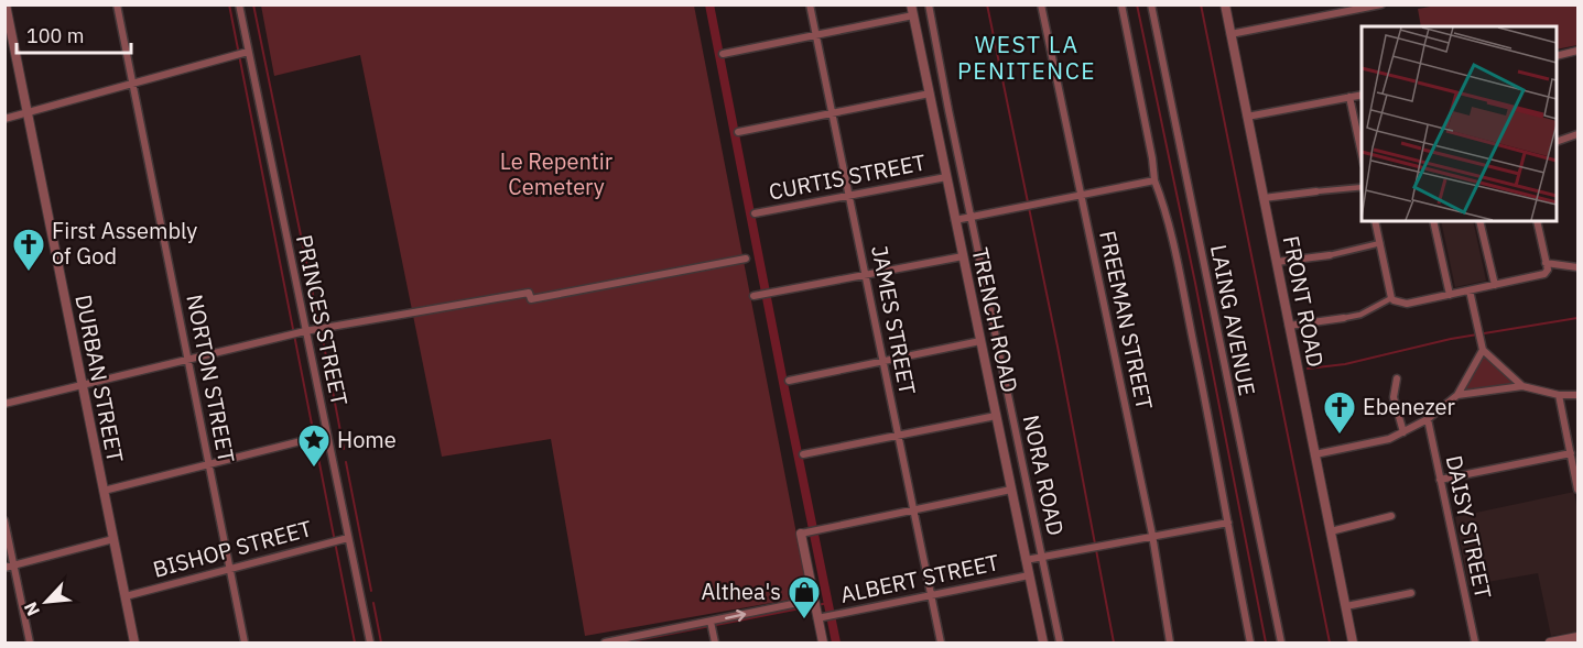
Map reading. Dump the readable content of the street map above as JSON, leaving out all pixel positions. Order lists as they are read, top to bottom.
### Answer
{
  "streets": {
    "street": [
      "CURTIS STREET",
      "FRONT ROAD",
      "PRINCES STREET",
      "JAMES STREET",
      "TRENCH ROAD",
      "FREEMAN STREET",
      "LAING AVENUE",
      "DURBAN STREET",
      "NORTON STREET",
      "NORA ROAD",
      "DAISY STREET",
      "BISHOP STREET",
      "ALBERT STREET"
    ]
  },
  "crossings": [
    ["CURTIS STREET", "JAMES STREET"],
    ["CURTIS STREET", "TRENCH ROAD"],
    ["PRINCES STREET", "BISHOP STREET"],
    ["JAMES STREET", "ALBERT STREET"],
    ["TRENCH ROAD", "ALBERT STREET"],
    ["DURBAN STREET", "BISHOP STREET"],
    ["NORTON STREET", "BISHOP STREET"]
  ],
  "districts": ["WEST LA PENITENCE"],
  "parks": ["Le Repentir Cemetery"],
  "places": {
    "church": ["First Assembly of God", "Ebenezer"],
    "place": ["Home"],
    "shop": ["Althea's"]
  },
  "scale_bar": "100 m",
  "north": "bottom left"
}
